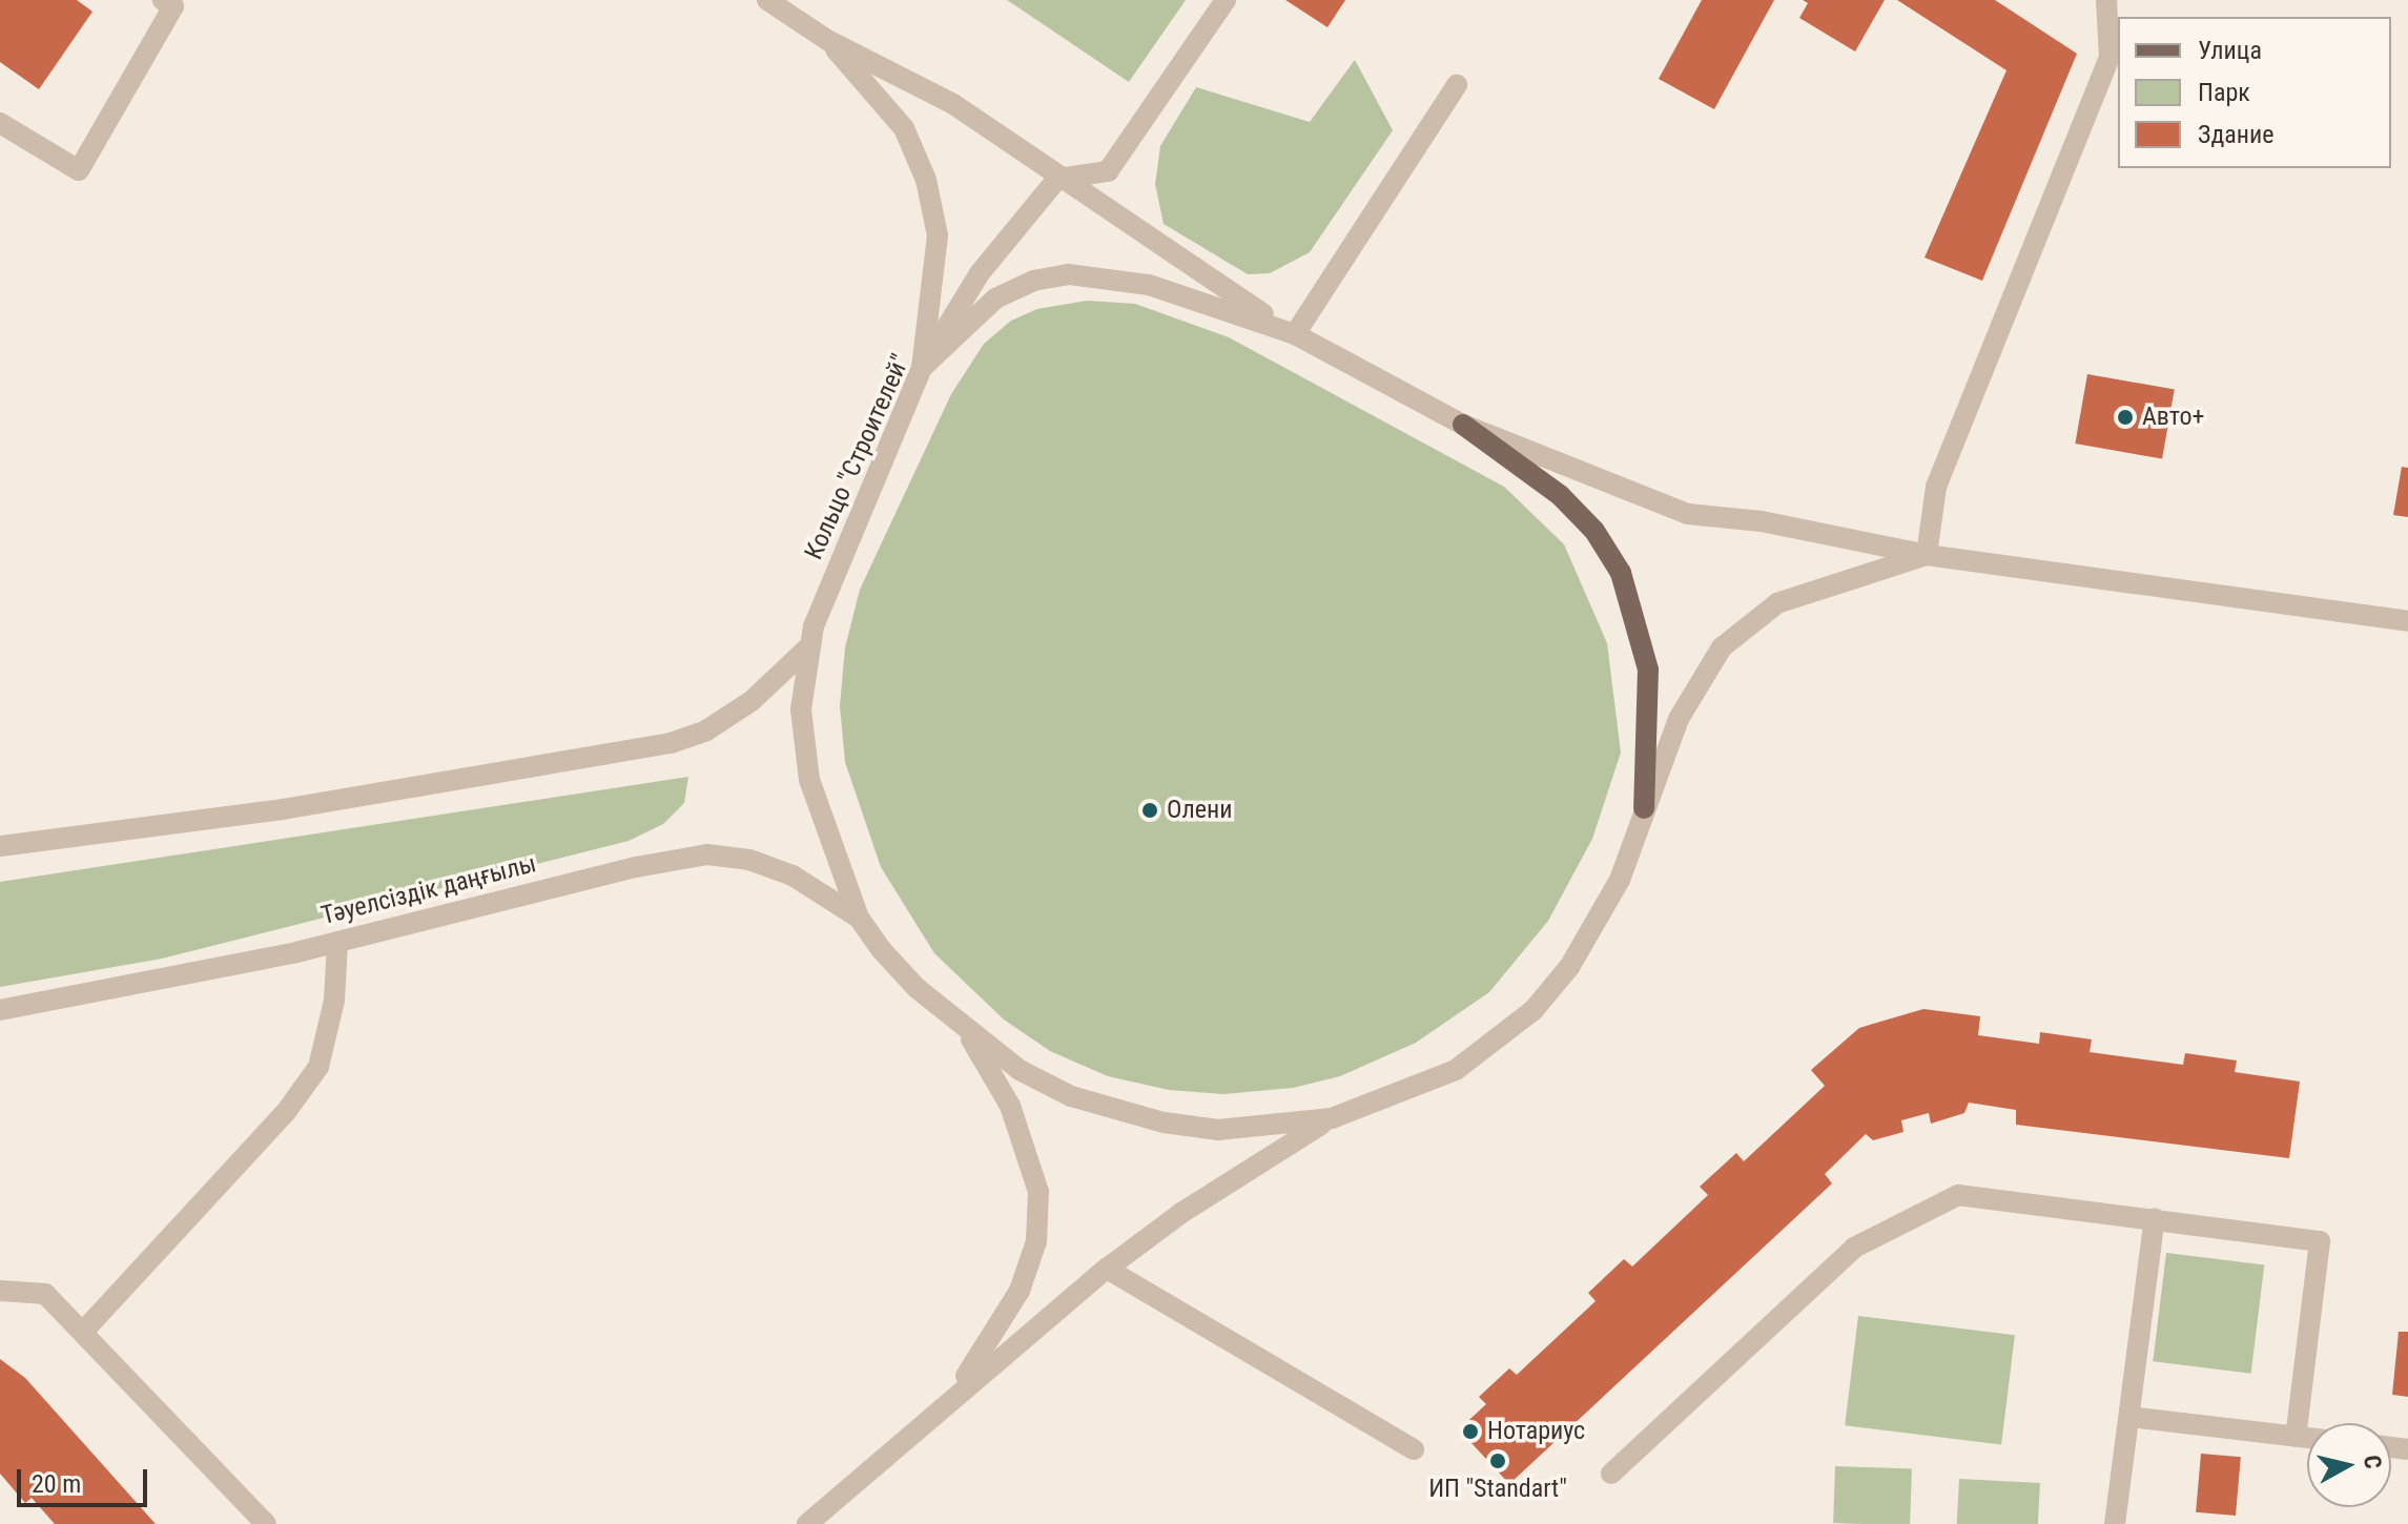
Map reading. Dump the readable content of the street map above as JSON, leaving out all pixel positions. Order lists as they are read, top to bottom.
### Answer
{
  "streets": {
    "main road": ["Кольцо \"Строителей\""],
    "street": ["Тәуелсіздік даңғылы"]
  },
  "crossings": [
    ["Кольцо \"Строителей\"", "Тәуелсіздік даңғылы"]
  ],
  "places": [
    "Авто+",
    "Олени",
    "Нотариус",
    "ИП \"Standart\""
  ],
  "legend": ["Улица", "Парк", "Здание"],
  "scale_bar": "20 m",
  "north": "right"
}
